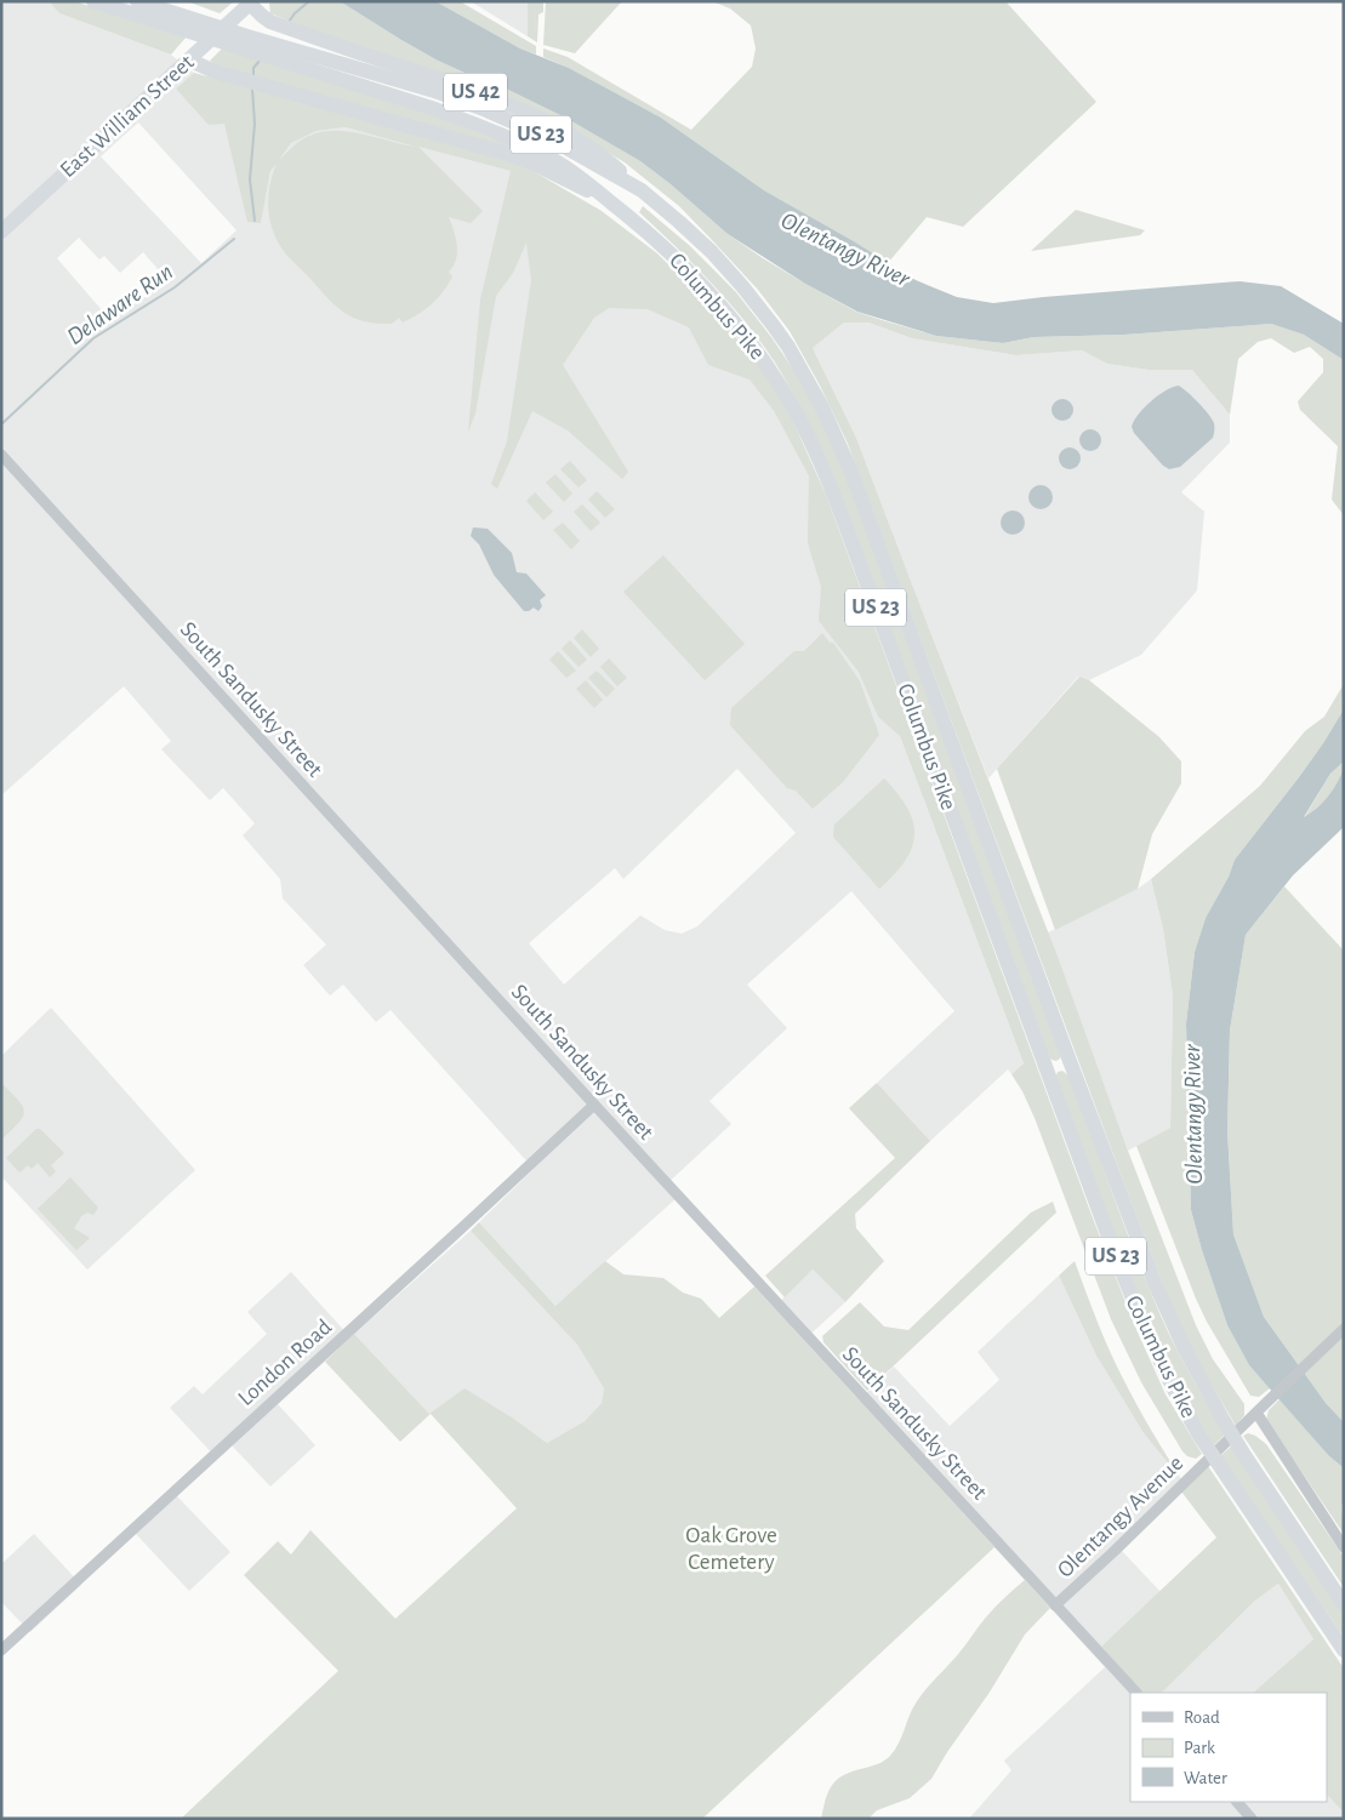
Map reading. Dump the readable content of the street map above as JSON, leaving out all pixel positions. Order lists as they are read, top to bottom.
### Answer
{
  "streets": {
    "highway": [
      "US 42",
      "East William Street",
      "US 23",
      "Columbus Pike"
    ],
    "street": ["South Sandusky Street", "London Road", "Olentangy Avenue"]
  },
  "crossings": [
    ["US 42", "East William Street"],
    ["US 42", "Columbus Pike"],
    ["US 23", "Columbus Pike"],
    ["South Sandusky Street", "London Road"],
    ["South Sandusky Street", "Olentangy Avenue"]
  ],
  "water": ["Olentangy River", "Delaware Run"],
  "parks": ["Oak Grove Cemetery"],
  "legend": ["Road", "Park", "Water"]
}
